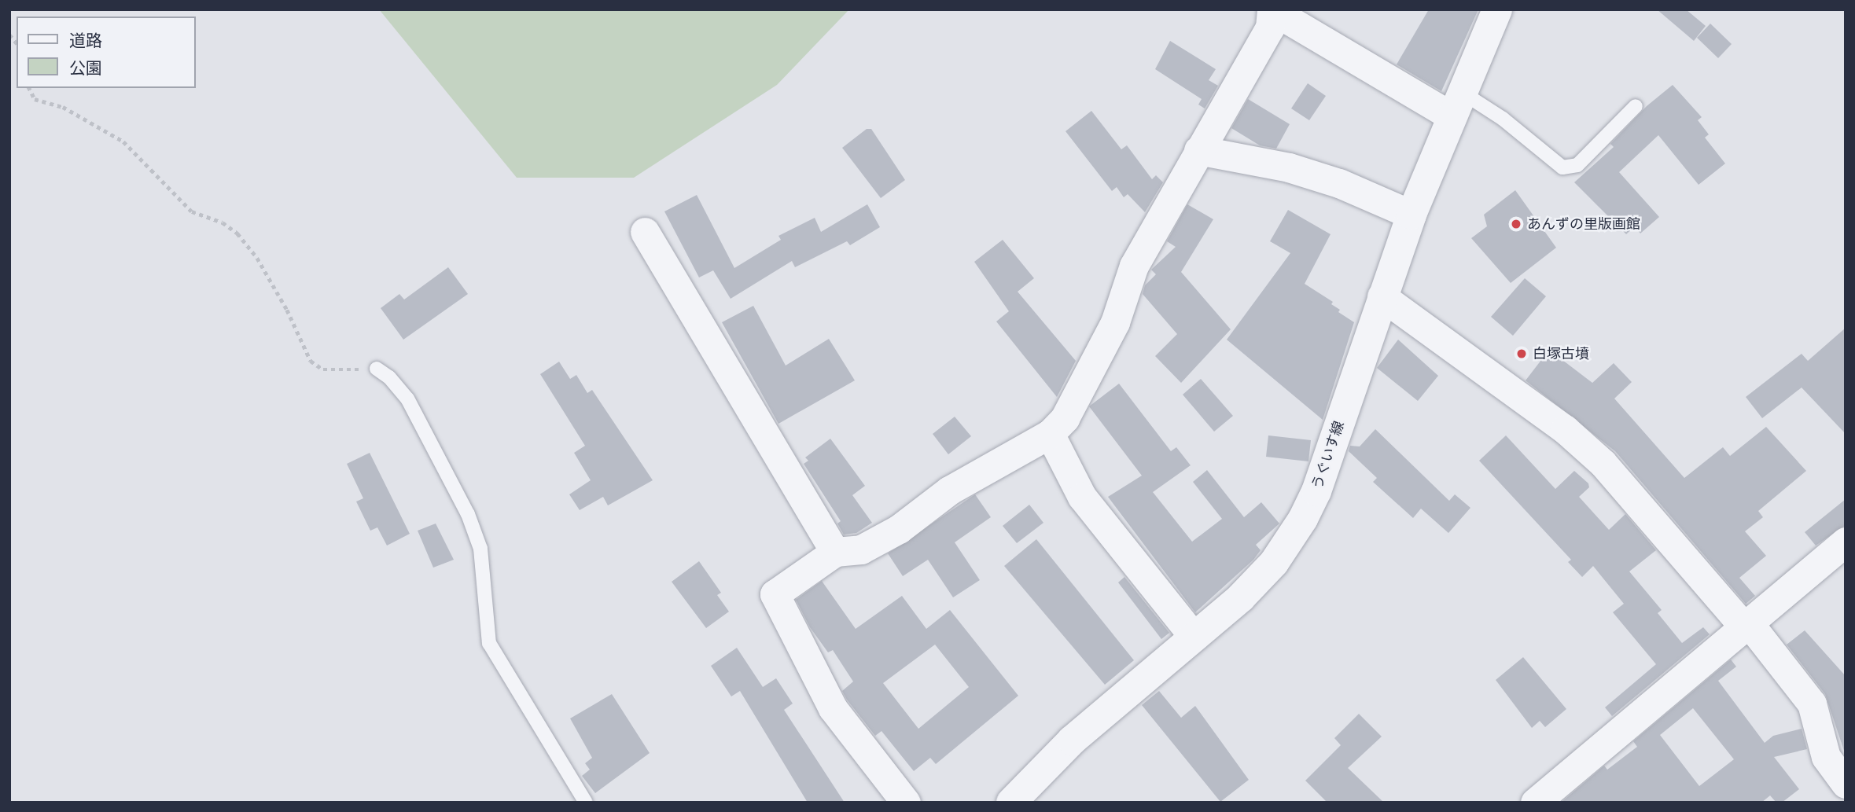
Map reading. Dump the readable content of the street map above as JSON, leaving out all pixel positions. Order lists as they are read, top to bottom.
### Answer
{
  "streets": {
    "street": ["うぐいす線"]
  },
  "places": ["あんずの里版画館", "白塚古墳"],
  "legend": ["道路", "公園"]
}
